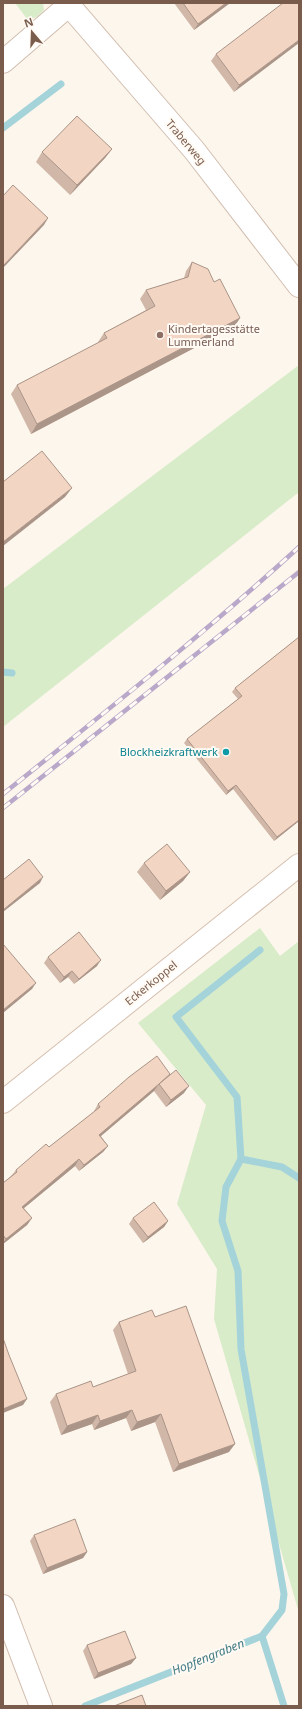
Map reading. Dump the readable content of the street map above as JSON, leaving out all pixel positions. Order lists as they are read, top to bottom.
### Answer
{
  "streets": {
    "street": ["Traberweg", "Eckerkoppel"]
  },
  "water": ["Hopfengraben"],
  "places": ["Kindertagesstätte Lummerland", "Blockheizkraftwerk"],
  "north": "top"
}
